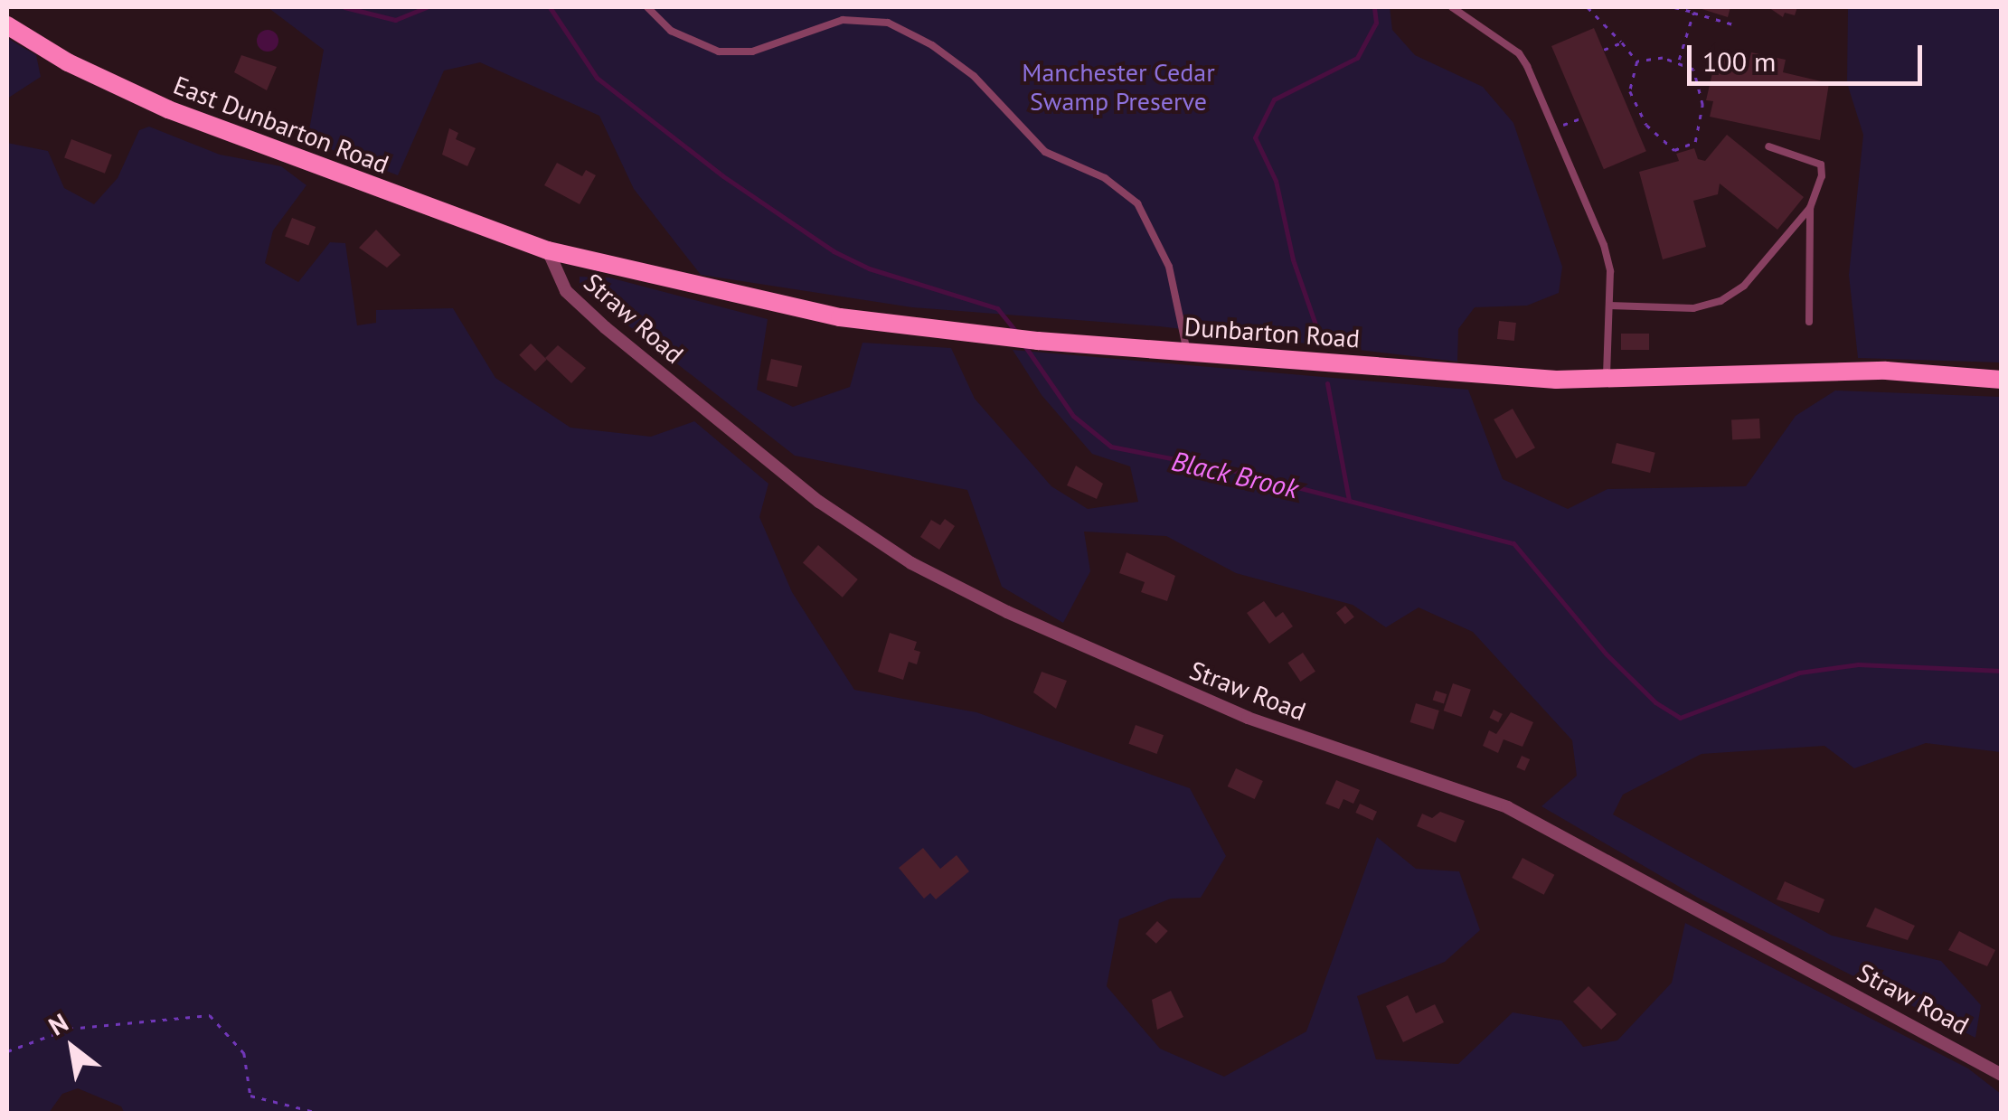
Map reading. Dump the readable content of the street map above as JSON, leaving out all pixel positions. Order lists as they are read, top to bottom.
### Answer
{
  "streets": {
    "street": ["East Dunbarton Road", "Straw Road", "Dunbarton Road"]
  },
  "crossings": [
    ["East Dunbarton Road", "Straw Road"],
    ["East Dunbarton Road", "Dunbarton Road"],
    ["Straw Road", "Dunbarton Road"]
  ],
  "water": ["Black Brook"],
  "parks": ["Manchester Cedar Swamp Preserve"],
  "scale_bar": "100 m",
  "north": "top left"
}
